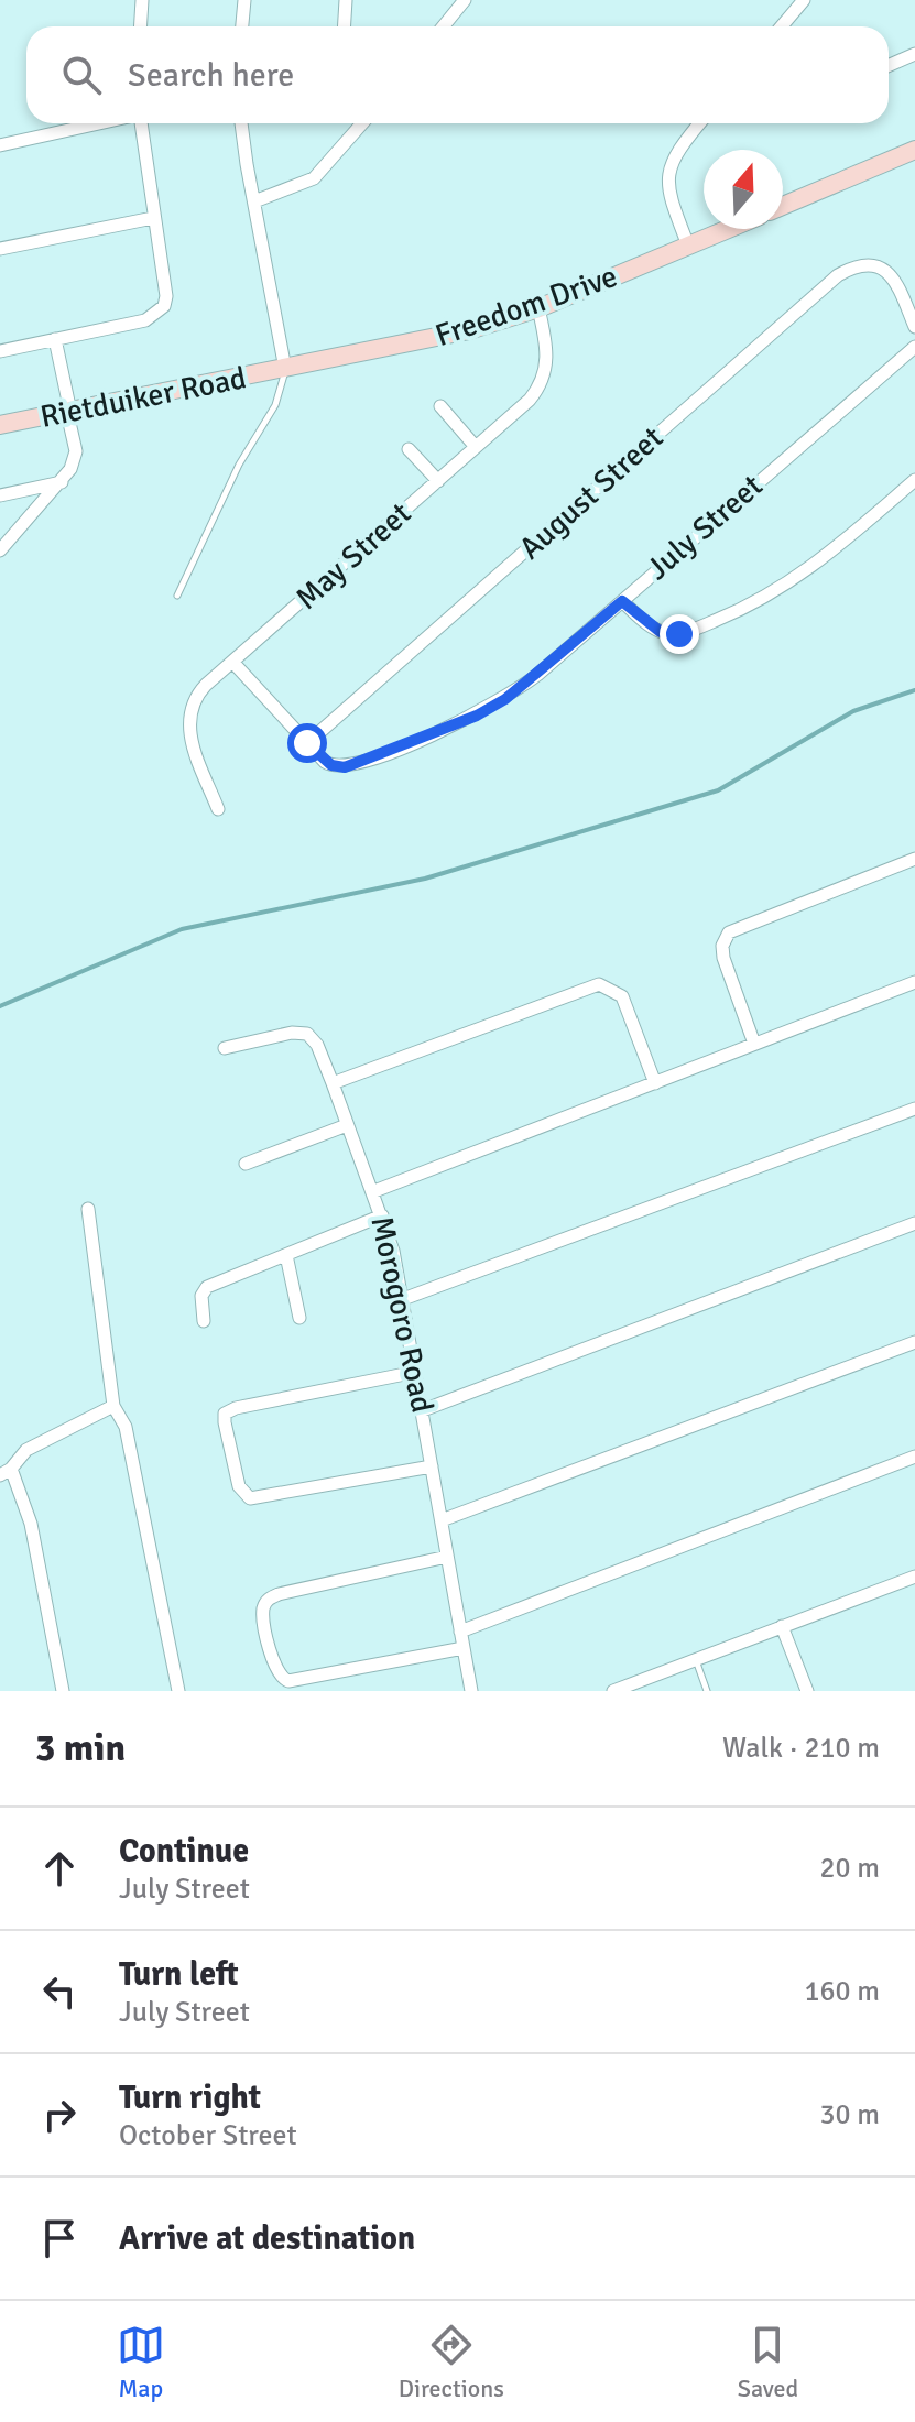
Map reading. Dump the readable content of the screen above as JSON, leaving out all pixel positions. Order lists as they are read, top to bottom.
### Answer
{
  "streets": {
    "street": [
      "Freedom Drive",
      "Rietduiker Road",
      "August Street",
      "July Street",
      "May Street",
      "Morogoro Road"
    ]
  },
  "crossings": [
    ["Freedom Drive", "Rietduiker Road"],
    ["Freedom Drive", "May Street"],
    ["August Street", "July Street"],
    ["July Street", "May Street"]
  ],
  "north": "top",
  "page": {
    "search": "Search here",
    "heading": ["3 min", "Walk · 210 m"],
    "list": [
      ["Continue", "July Street", "20 m"],
      ["Turn left", "July Street", "160 m"],
      ["Turn right", "October Street", "30 m"],
      "Arrive at destination"
    ],
    "nav": ["Map", "Directions", "Saved"]
  }
}
